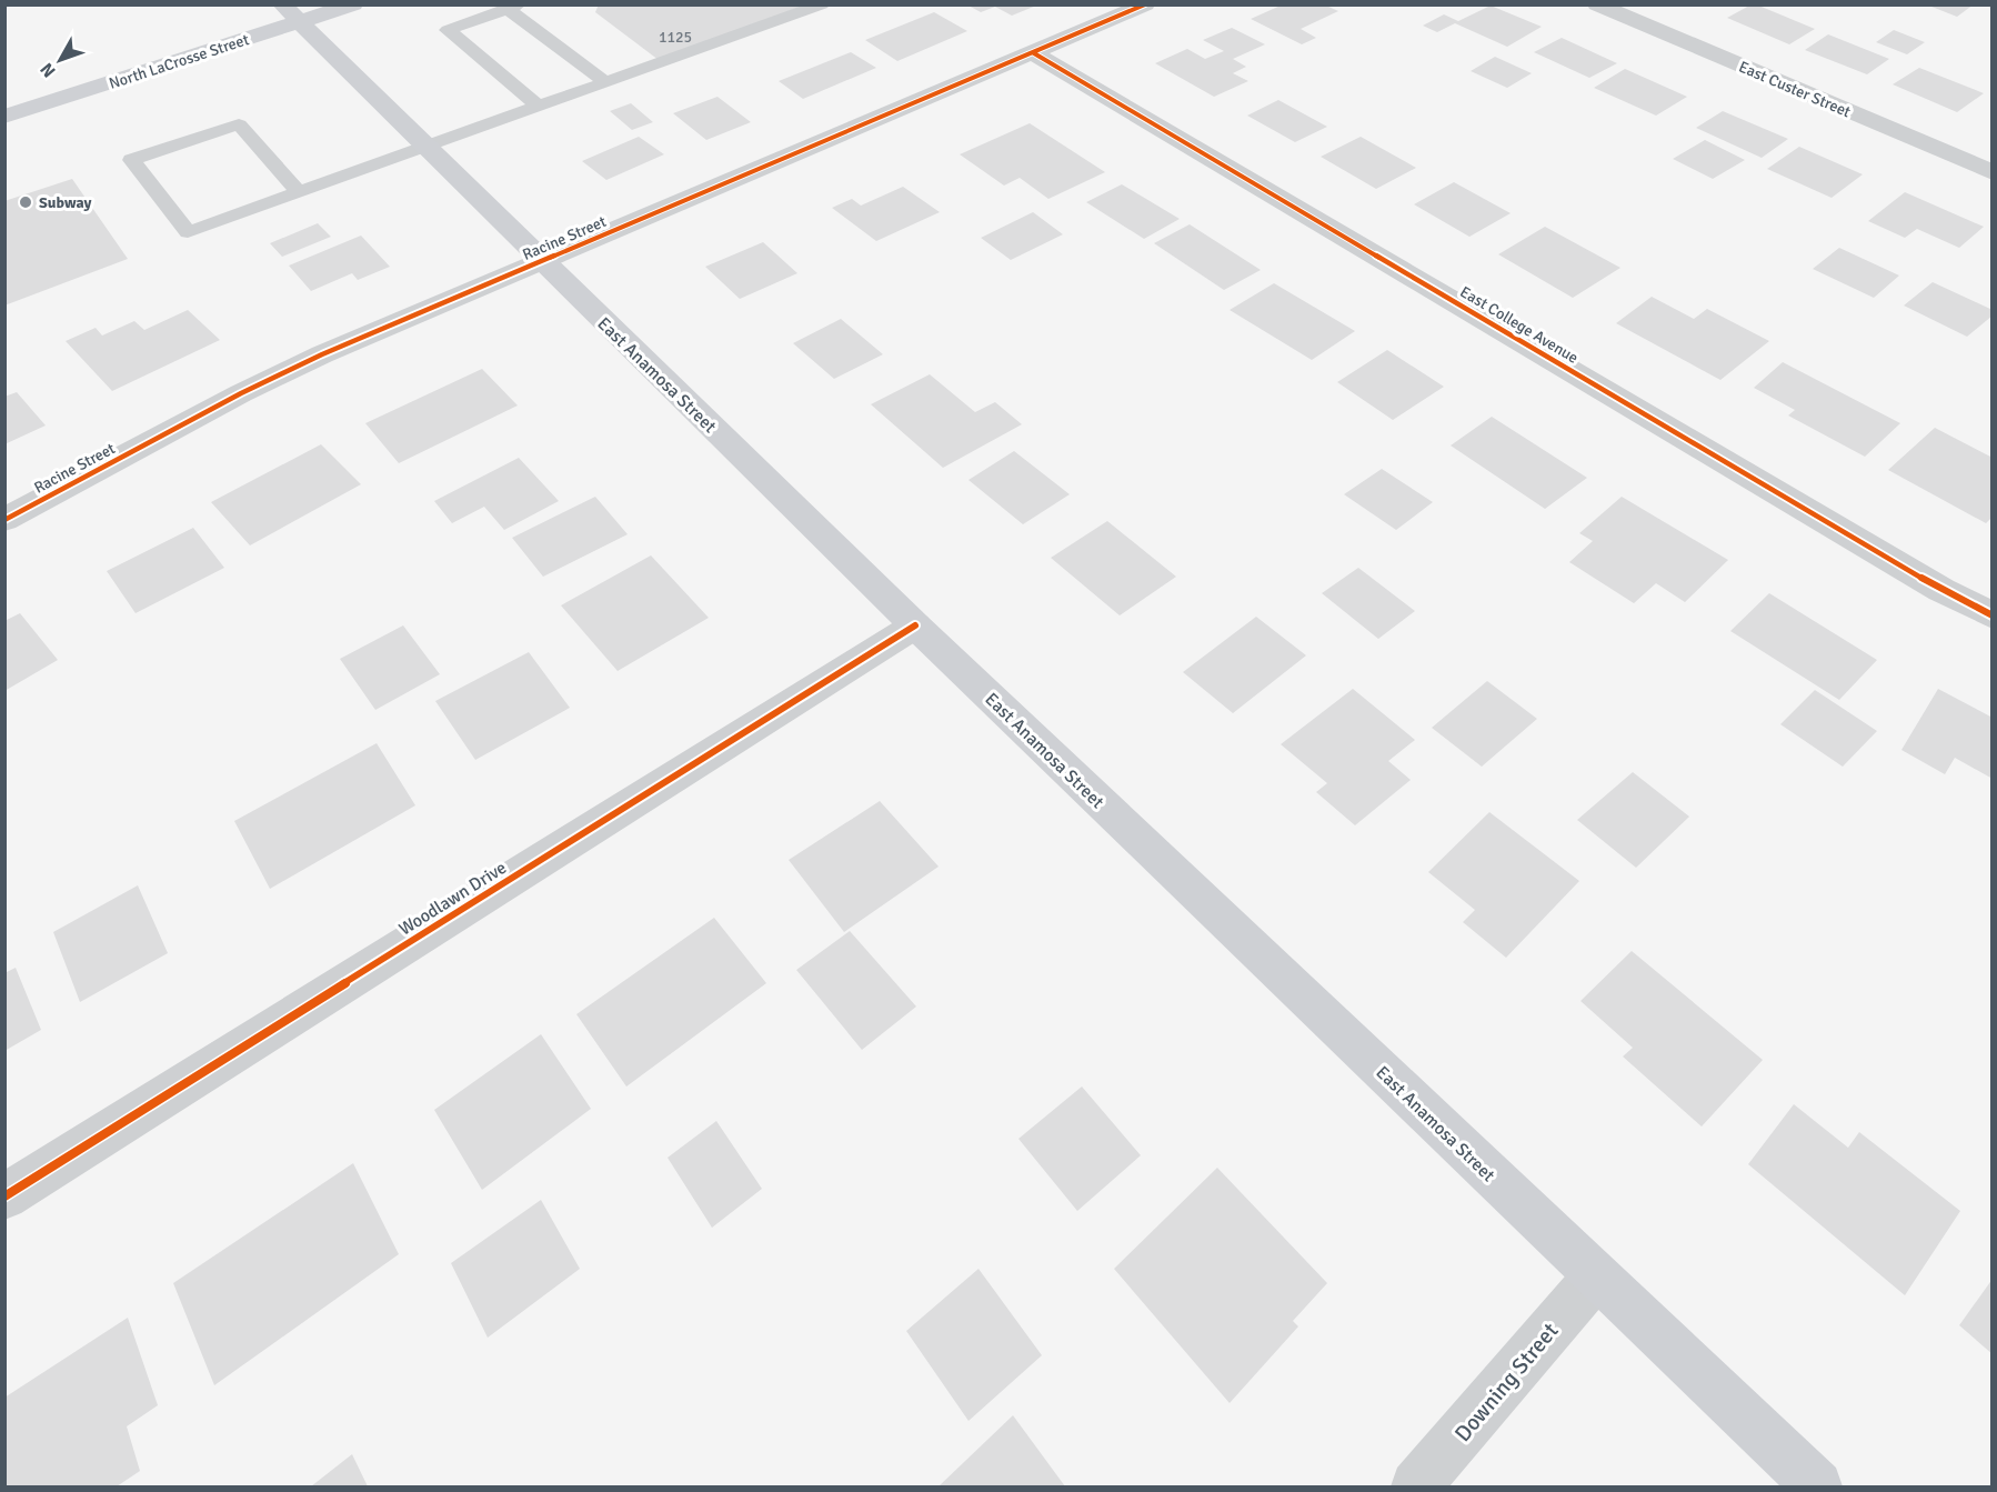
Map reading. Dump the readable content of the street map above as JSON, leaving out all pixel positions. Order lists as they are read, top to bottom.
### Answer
{
  "streets": {
    "main road": ["North LaCrosse Street", "East Anamosa Street"],
    "street": [
      "East Custer Street",
      "Racine Street",
      "East College Avenue",
      "Woodlawn Drive",
      "Downing Street"
    ]
  },
  "crossings": [
    ["North LaCrosse Street", "East Anamosa Street"],
    ["Racine Street", "East College Avenue"],
    ["Racine Street", "East Anamosa Street"],
    ["East Anamosa Street", "Woodlawn Drive"],
    ["East Anamosa Street", "Downing Street"]
  ],
  "places": ["Subway"],
  "house_numbers": ["1125"],
  "north": "bottom left"
}
